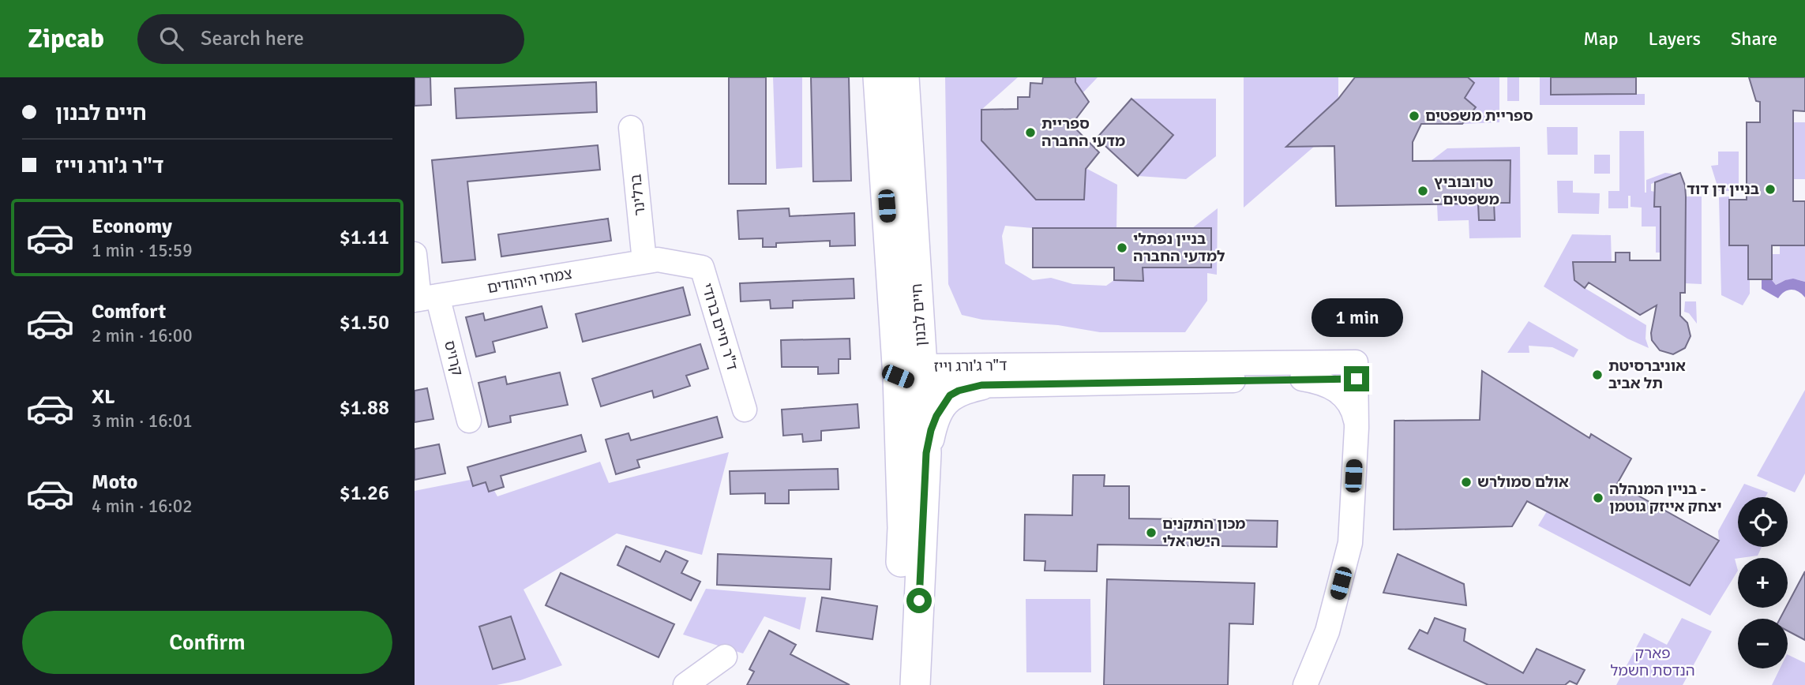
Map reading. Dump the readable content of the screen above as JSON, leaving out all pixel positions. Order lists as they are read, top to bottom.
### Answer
{
  "streets": {
    "main road": ["חיים לבנון"],
    "street": [
      "ברלינר",
      "צמחי היהודים",
      "ד\"ר חיים ברודי",
      "קרויס",
      "ד\"ר ג'ורג וייז"
    ]
  },
  "crossings": [
    ["ברלינר", "צמחי היהודים"],
    ["ברלינר", "ד\"ר חיים ברודי"],
    ["צמחי היהודים", "ד\"ר חיים ברודי"],
    ["צמחי היהודים", "קרויס"],
    ["חיים לבנון", "ד\"ר ג'ורג וייז"]
  ],
  "parks": ["פארק הנדסת חשמל"],
  "places": [
    "ספריית משפטים",
    "ספריית מדעי החברה",
    "בניין דן דוד",
    "טרובוביץ - משפטים",
    "בניין נפתלי למדעי החברה",
    "אוניברסיטת תל אביב",
    "אולם סמולרש",
    "בניין המנהלה - יצחק אייזק גוטמן",
    "מכון התקנים הישראלי"
  ],
  "page": {
    "header": "Zipcab",
    "search": "Search here",
    "nav": ["Map", "Layers", "Share"],
    "banner": ["חיים לבנון", "ד\"ר ג'ורג וייז"],
    "list": [
      {
        "name": "Economy",
        "note": "1 min · 15:59",
        "value": "$1.11"
      },
      {
        "name": "Comfort",
        "note": "2 min · 16:00",
        "value": "$1.50"
      },
      {
        "name": "XL",
        "note": "3 min · 16:01",
        "value": "$1.88"
      },
      {
        "name": "Moto",
        "note": "4 min · 16:02",
        "value": "$1.26"
      }
    ],
    "bubble": "1 min",
    "map_buttons": ["+", "−"],
    "buttons": "Confirm"
  }
}
